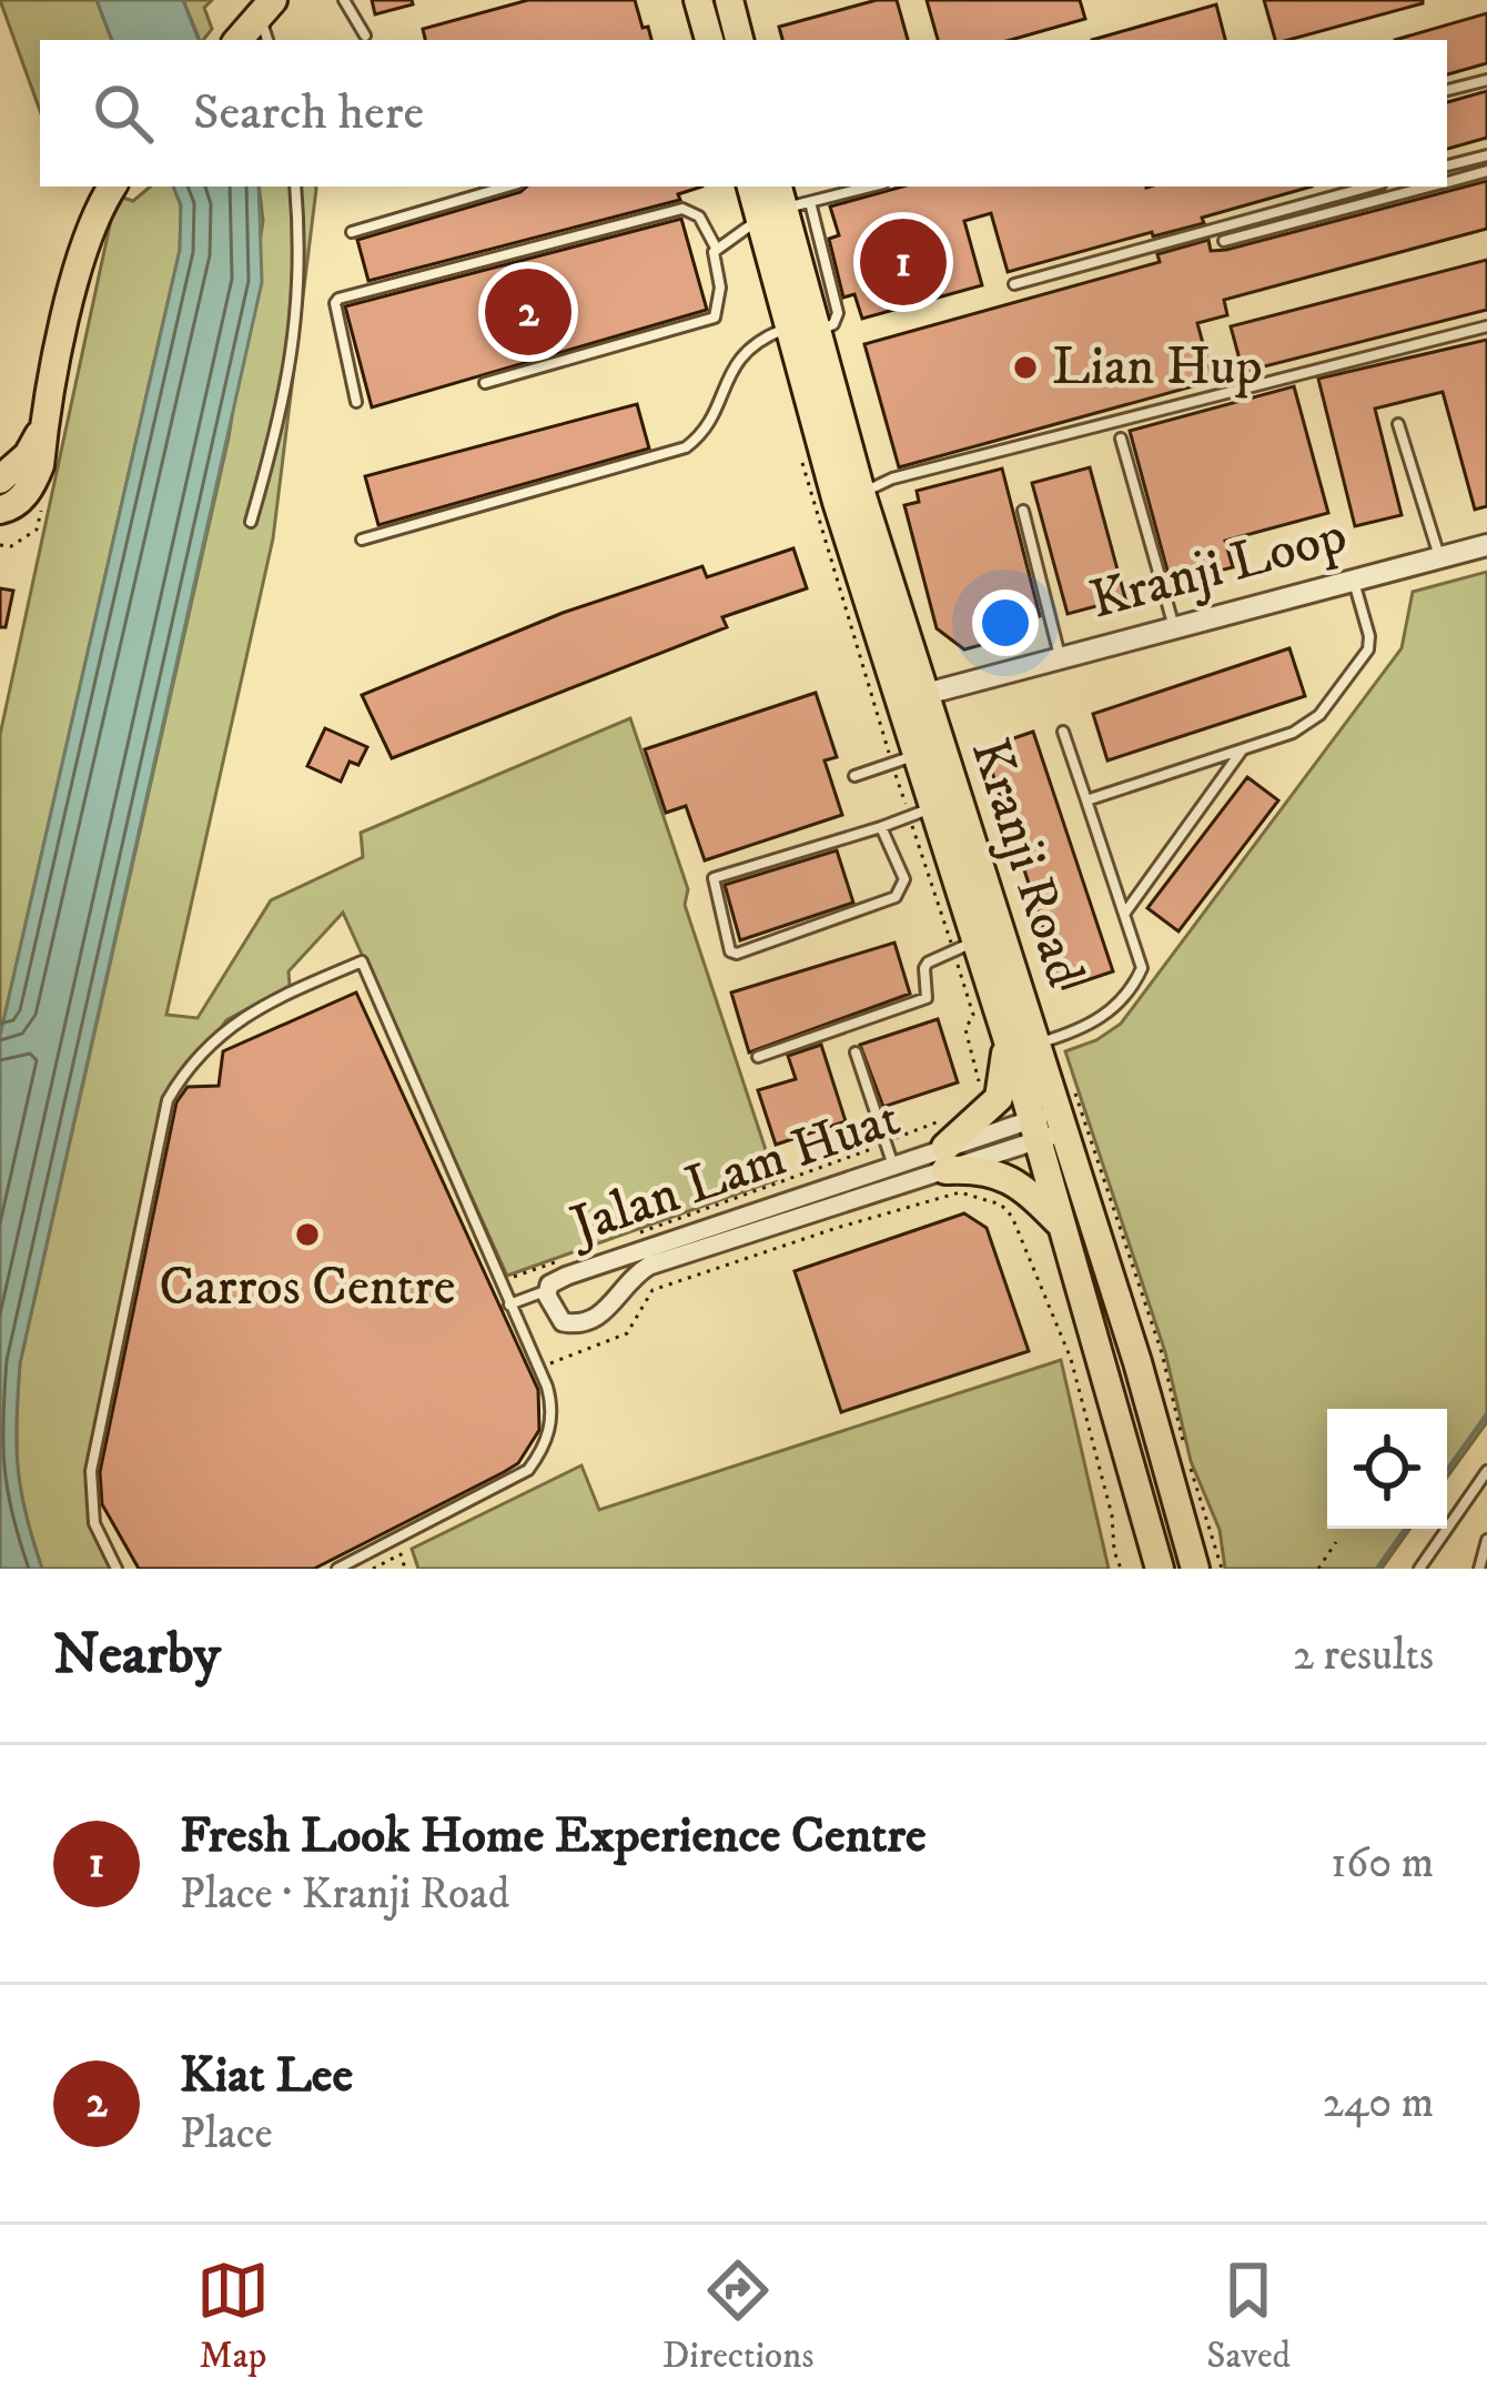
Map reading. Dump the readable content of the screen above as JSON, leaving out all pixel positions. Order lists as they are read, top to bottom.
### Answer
{
  "streets": {
    "main road": ["Kranji Road"],
    "street": ["Kranji Loop", "Jalan Lam Huat"]
  },
  "crossings": [
    ["Kranji Loop", "Kranji Road"],
    ["Kranji Road", "Jalan Lam Huat"]
  ],
  "places": ["Lian Hup", "Carros Centre"],
  "page": {
    "search": "Search here",
    "pins": ["1", "2"],
    "heading": ["Nearby", "2 results"],
    "list": [
      {
        "mark": "1",
        "name": "Fresh Look Home Experience Centre",
        "note": "Place · Kranji Road",
        "value": "160 m"
      },
      {
        "mark": "2",
        "name": "Kiat Lee",
        "note": "Place",
        "value": "240 m"
      }
    ],
    "nav": ["Map", "Directions", "Saved"]
  }
}
